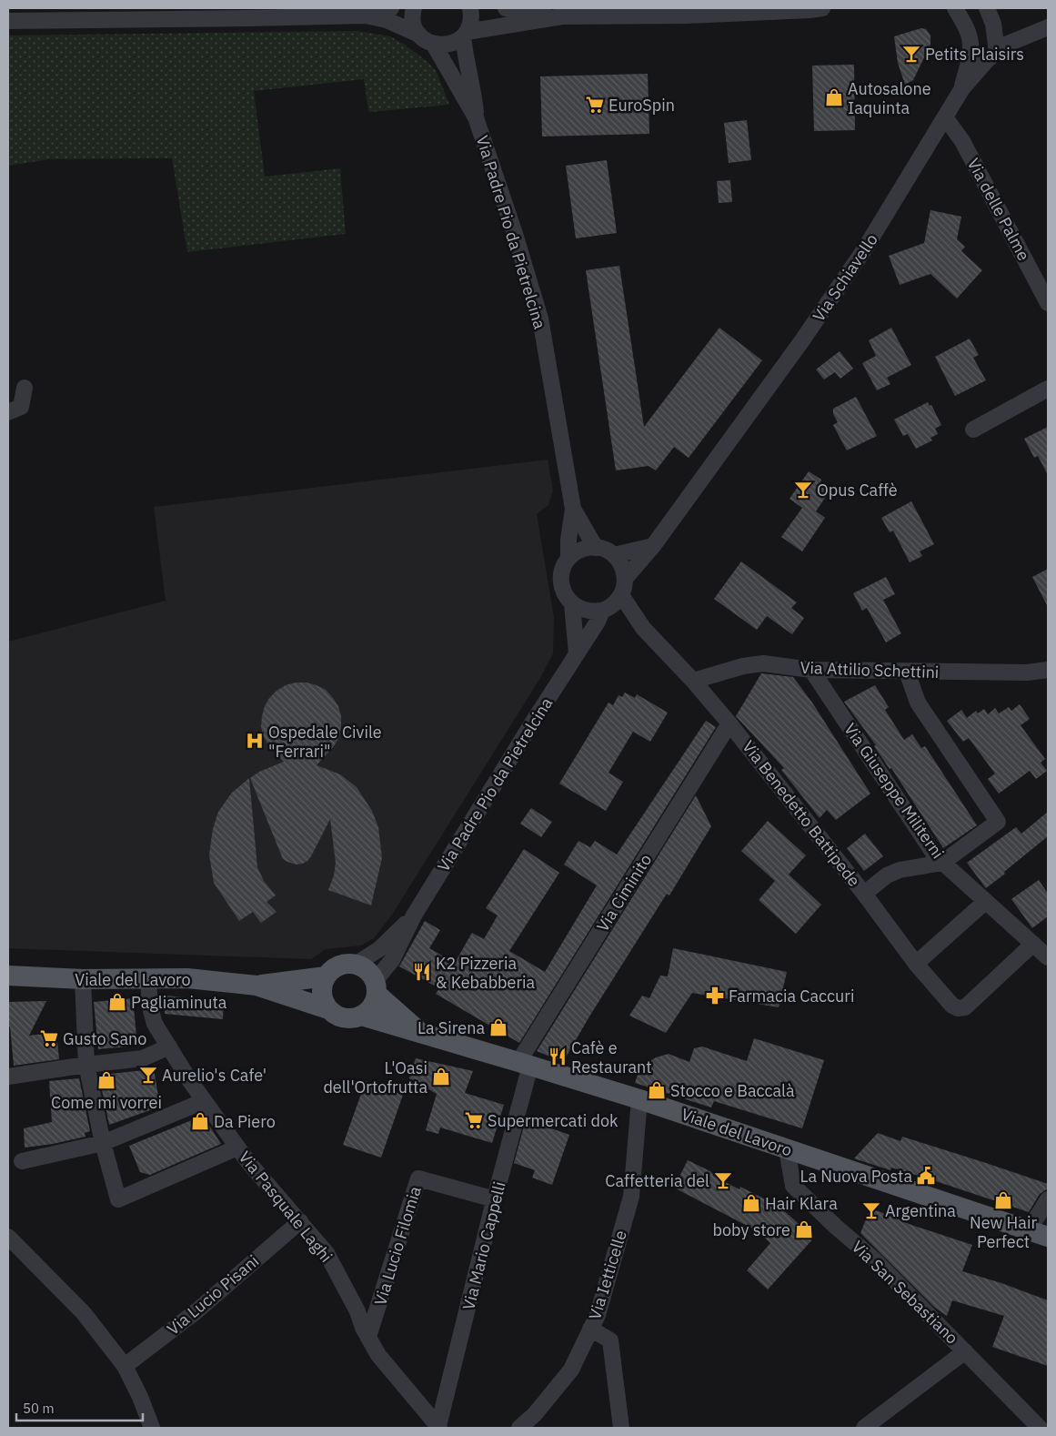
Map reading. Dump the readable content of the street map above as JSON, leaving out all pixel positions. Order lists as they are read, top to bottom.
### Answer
{
  "streets": {
    "main road": ["Viale del Lavoro"],
    "street": [
      "Via delle Palme",
      "Via Padre Pio da Pietrelcina",
      "Via Schiavello",
      "Via Attilio Schettini",
      "Via Giuseppe Militerni",
      "Via Benedetto Battipede",
      "Via Ciminito",
      "Via Pasquale Laghi",
      "Via Lucio Filomia",
      "Via Mario Cappelli",
      "Via Ietticelle",
      "Via San Sebastiano",
      "Via Lucio Pisani"
    ]
  },
  "crossings": [
    ["Via delle Palme", "Via Schiavello"],
    ["Via Padre Pio da Pietrelcina", "Via Schiavello"],
    ["Via Padre Pio da Pietrelcina", "Viale del Lavoro"],
    ["Via Attilio Schettini", "Via Giuseppe Militerni"],
    ["Via Attilio Schettini", "Via Benedetto Battipede"],
    ["Via Giuseppe Militerni", "Via Benedetto Battipede"],
    ["Via Benedetto Battipede", "Via Ciminito"],
    ["Via Ciminito", "Viale del Lavoro"],
    ["Via Ciminito", "Via Mario Cappelli"],
    ["Viale del Lavoro", "Via Pasquale Laghi"],
    ["Viale del Lavoro", "Via Mario Cappelli"],
    ["Viale del Lavoro", "Via Ietticelle"],
    ["Viale del Lavoro", "Via San Sebastiano"],
    ["Via Pasquale Laghi", "Via Lucio Filomia"],
    ["Via Pasquale Laghi", "Via Mario Cappelli"],
    ["Via Pasquale Laghi", "Via Lucio Pisani"],
    ["Via Lucio Filomia", "Via Mario Cappelli"]
  ],
  "places": {
    "bar": [
      "Petits Plaisirs",
      "Opus Caffè",
      "Aurelio's Cafe'",
      "Caffetteria del",
      "Argentina"
    ],
    "shop": [
      "Autosalone Iaquinta",
      "Pagliaminuta",
      "La Sirena",
      "L'Oasi dell'Ortofrutta",
      "Come mi vorrei",
      "Stocco e Baccalà",
      "Da Piero",
      "New Hair Perfect",
      "Hair Klara",
      "boby store"
    ],
    "supermarket": ["EuroSpin", "Gusto Sano", "Supermercati dok"],
    "hospital": ["Ospedale Civile \"Ferrari\""],
    "restaurant": ["K2 Pizzeria & Kebabberia", "Cafè e Restaurant"],
    "pharmacy": ["Farmacia Caccuri"],
    "public building": ["La Nuova Posta"]
  },
  "scale_bar": "50 m"
}
